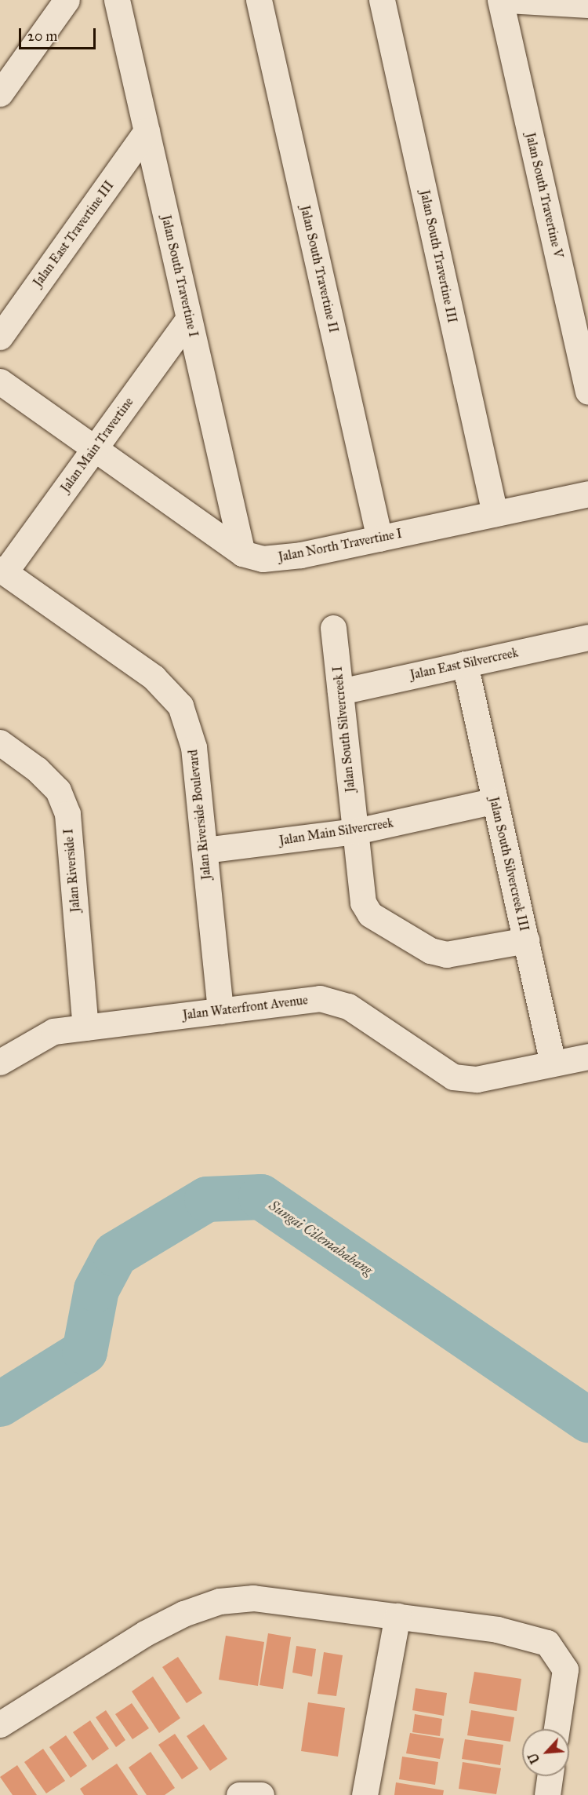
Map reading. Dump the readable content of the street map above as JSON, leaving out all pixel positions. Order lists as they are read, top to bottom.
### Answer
{
  "streets": {
    "street": [
      "Jalan South Travertine V",
      "Jalan East Travertine III",
      "Jalan South Travertine III",
      "Jalan South Travertine II",
      "Jalan South Travertine I",
      "Jalan Main Travertine",
      "Jalan North Travertine I",
      "Jalan East Silvercreek",
      "Jalan South Silvercreek I",
      "Jalan Riverside Boulevard",
      "Jalan Main Silvercreek",
      "Jalan South Silvercreek III",
      "Jalan Riverside I",
      "Jalan Waterfront Avenue"
    ]
  },
  "crossings": [
    ["Jalan East Travertine III", "Jalan South Travertine I"],
    ["Jalan South Travertine III", "Jalan North Travertine I"],
    ["Jalan South Travertine II", "Jalan North Travertine I"],
    ["Jalan South Travertine I", "Jalan Main Travertine"],
    ["Jalan South Travertine I", "Jalan North Travertine I"],
    ["Jalan Main Travertine", "Jalan North Travertine I"],
    ["Jalan Main Travertine", "Jalan Riverside Boulevard"],
    ["Jalan East Silvercreek", "Jalan South Silvercreek I"],
    ["Jalan East Silvercreek", "Jalan South Silvercreek III"],
    ["Jalan South Silvercreek I", "Jalan Main Silvercreek"],
    ["Jalan South Silvercreek I", "Jalan South Silvercreek III"],
    ["Jalan Riverside Boulevard", "Jalan Main Silvercreek"],
    ["Jalan Riverside Boulevard", "Jalan Waterfront Avenue"],
    ["Jalan Main Silvercreek", "Jalan South Silvercreek III"],
    ["Jalan South Silvercreek III", "Jalan Waterfront Avenue"],
    ["Jalan Riverside I", "Jalan Waterfront Avenue"]
  ],
  "water": ["Sungai Cilemahabang"],
  "scale_bar": "20 m",
  "north": "bottom left"
}
